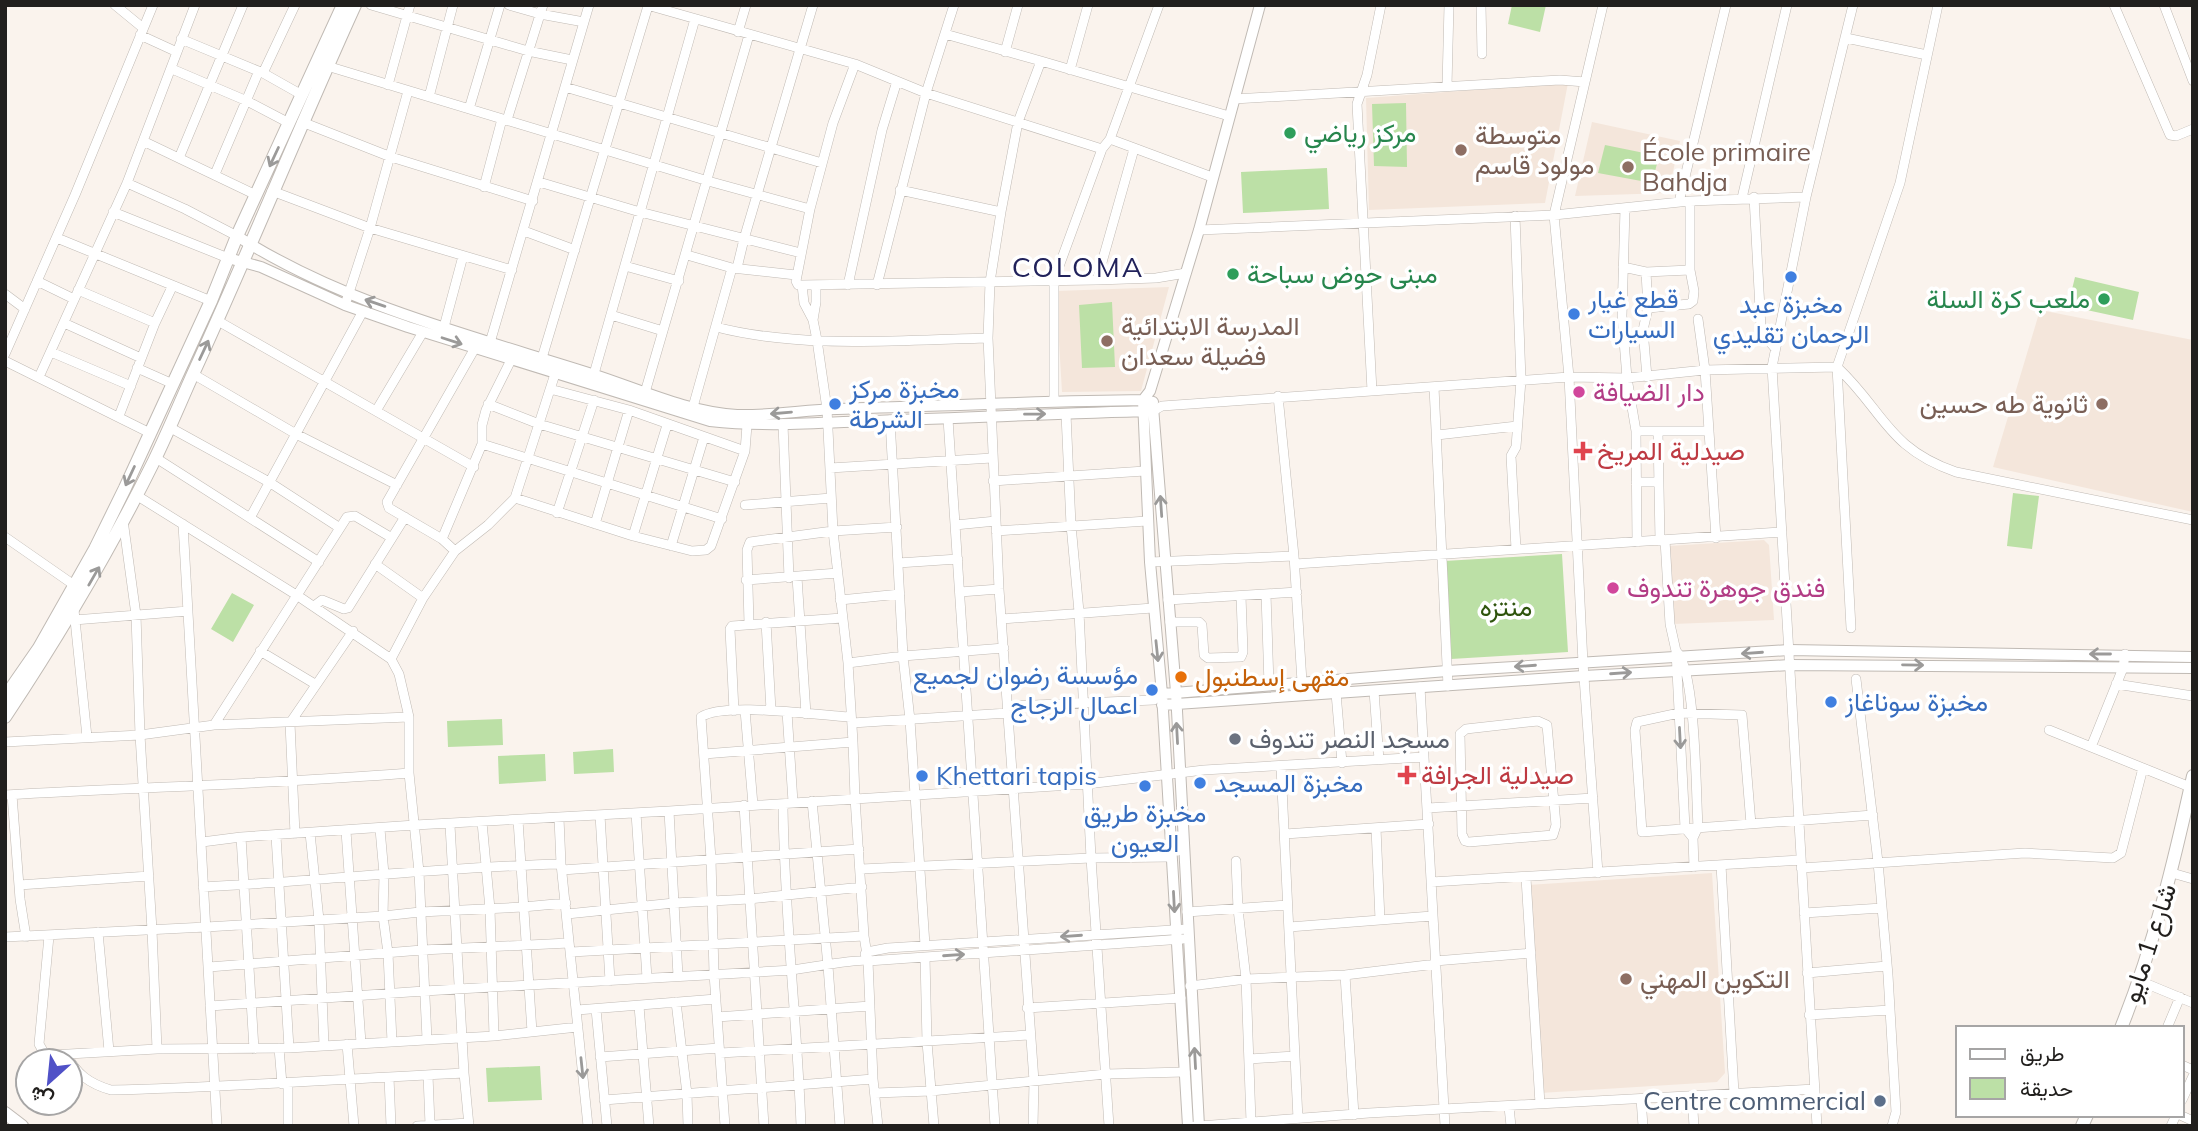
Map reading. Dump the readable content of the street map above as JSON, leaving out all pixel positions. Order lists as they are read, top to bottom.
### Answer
{
  "streets": {
    "main road": ["شارع 1 مايو"]
  },
  "districts": ["COLOMA"],
  "parks": ["منتزه"],
  "places": {
    "other": [
      "مركز رياضي",
      "متوسطة مولود قاسم",
      "École primaire Bahdja",
      "مبنى حوض سباحة",
      "مخبزة عبد الرحمان تقليدي",
      "ملعب كرة السلة",
      "قطع غيار السيارات",
      "المدرسة الابتدائية فضيلة سعدان",
      "دار الضيافة",
      "مخبزة مركز الشرطة",
      "ثانوية طه حسين",
      "فندق جوهرة تندوف",
      "مقهى إسطنبول",
      "مؤسسة رضوان لجميع اعمال الزجاج",
      "مخبزة سوناغاز",
      "مسجد النصر تندوف",
      "Khettari tapis",
      "مخبزة المسجد",
      "مخبزة طريق العيون",
      "التكوين المهني",
      "Centre commercial"
    ],
    "health": ["صيدلية المريخ", "صيدلية الجرافة"]
  },
  "legend": ["طريق", "حديقة"],
  "north": "bottom left"
}
